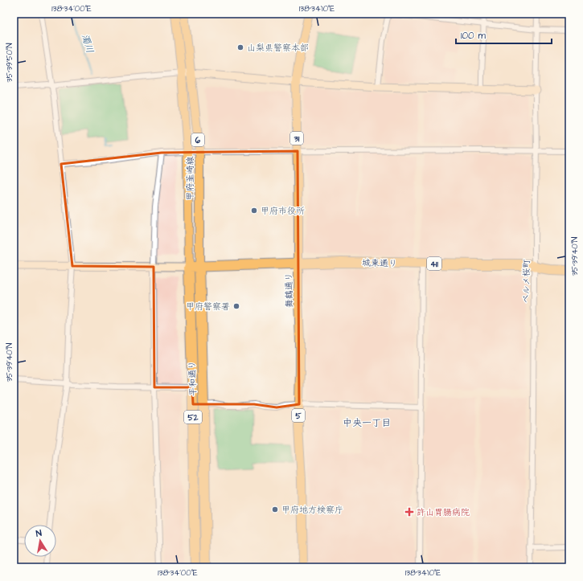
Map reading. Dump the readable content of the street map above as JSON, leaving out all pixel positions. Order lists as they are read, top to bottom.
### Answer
{
  "streets": {
    "highway": [
      "城東通り",
      "411",
      "平和通り",
      "52"
    ],
    "main road": [
      "31",
      "6",
      "甲府韮崎線",
      "舞鶴通り",
      "5"
    ],
    "street": ["ベルメ桜町"]
  },
  "crossings": [
    ["甲府韮崎線", "城東通り"],
    ["甲府韮崎線", "平和通り"],
    ["城東通り", "ベルメ桜町"],
    ["城東通り", "舞鶴通り"],
    ["城東通り", "平和通り"]
  ],
  "districts": ["中央一丁目"],
  "water": ["濁川"],
  "places": {
    "other": [
      "山梨県警察本部",
      "甲府市役所",
      "甲府警察署",
      "甲府地方検察庁"
    ],
    "health": ["許山胃腸病院"]
  },
  "scale_bar": "100 m",
  "north": "top",
  "coordinates": [
    "138°34'00\"E",
    "138°34'10\"E",
    "35°39'50\"N",
    "35°39'40\"N"
  ]
}
